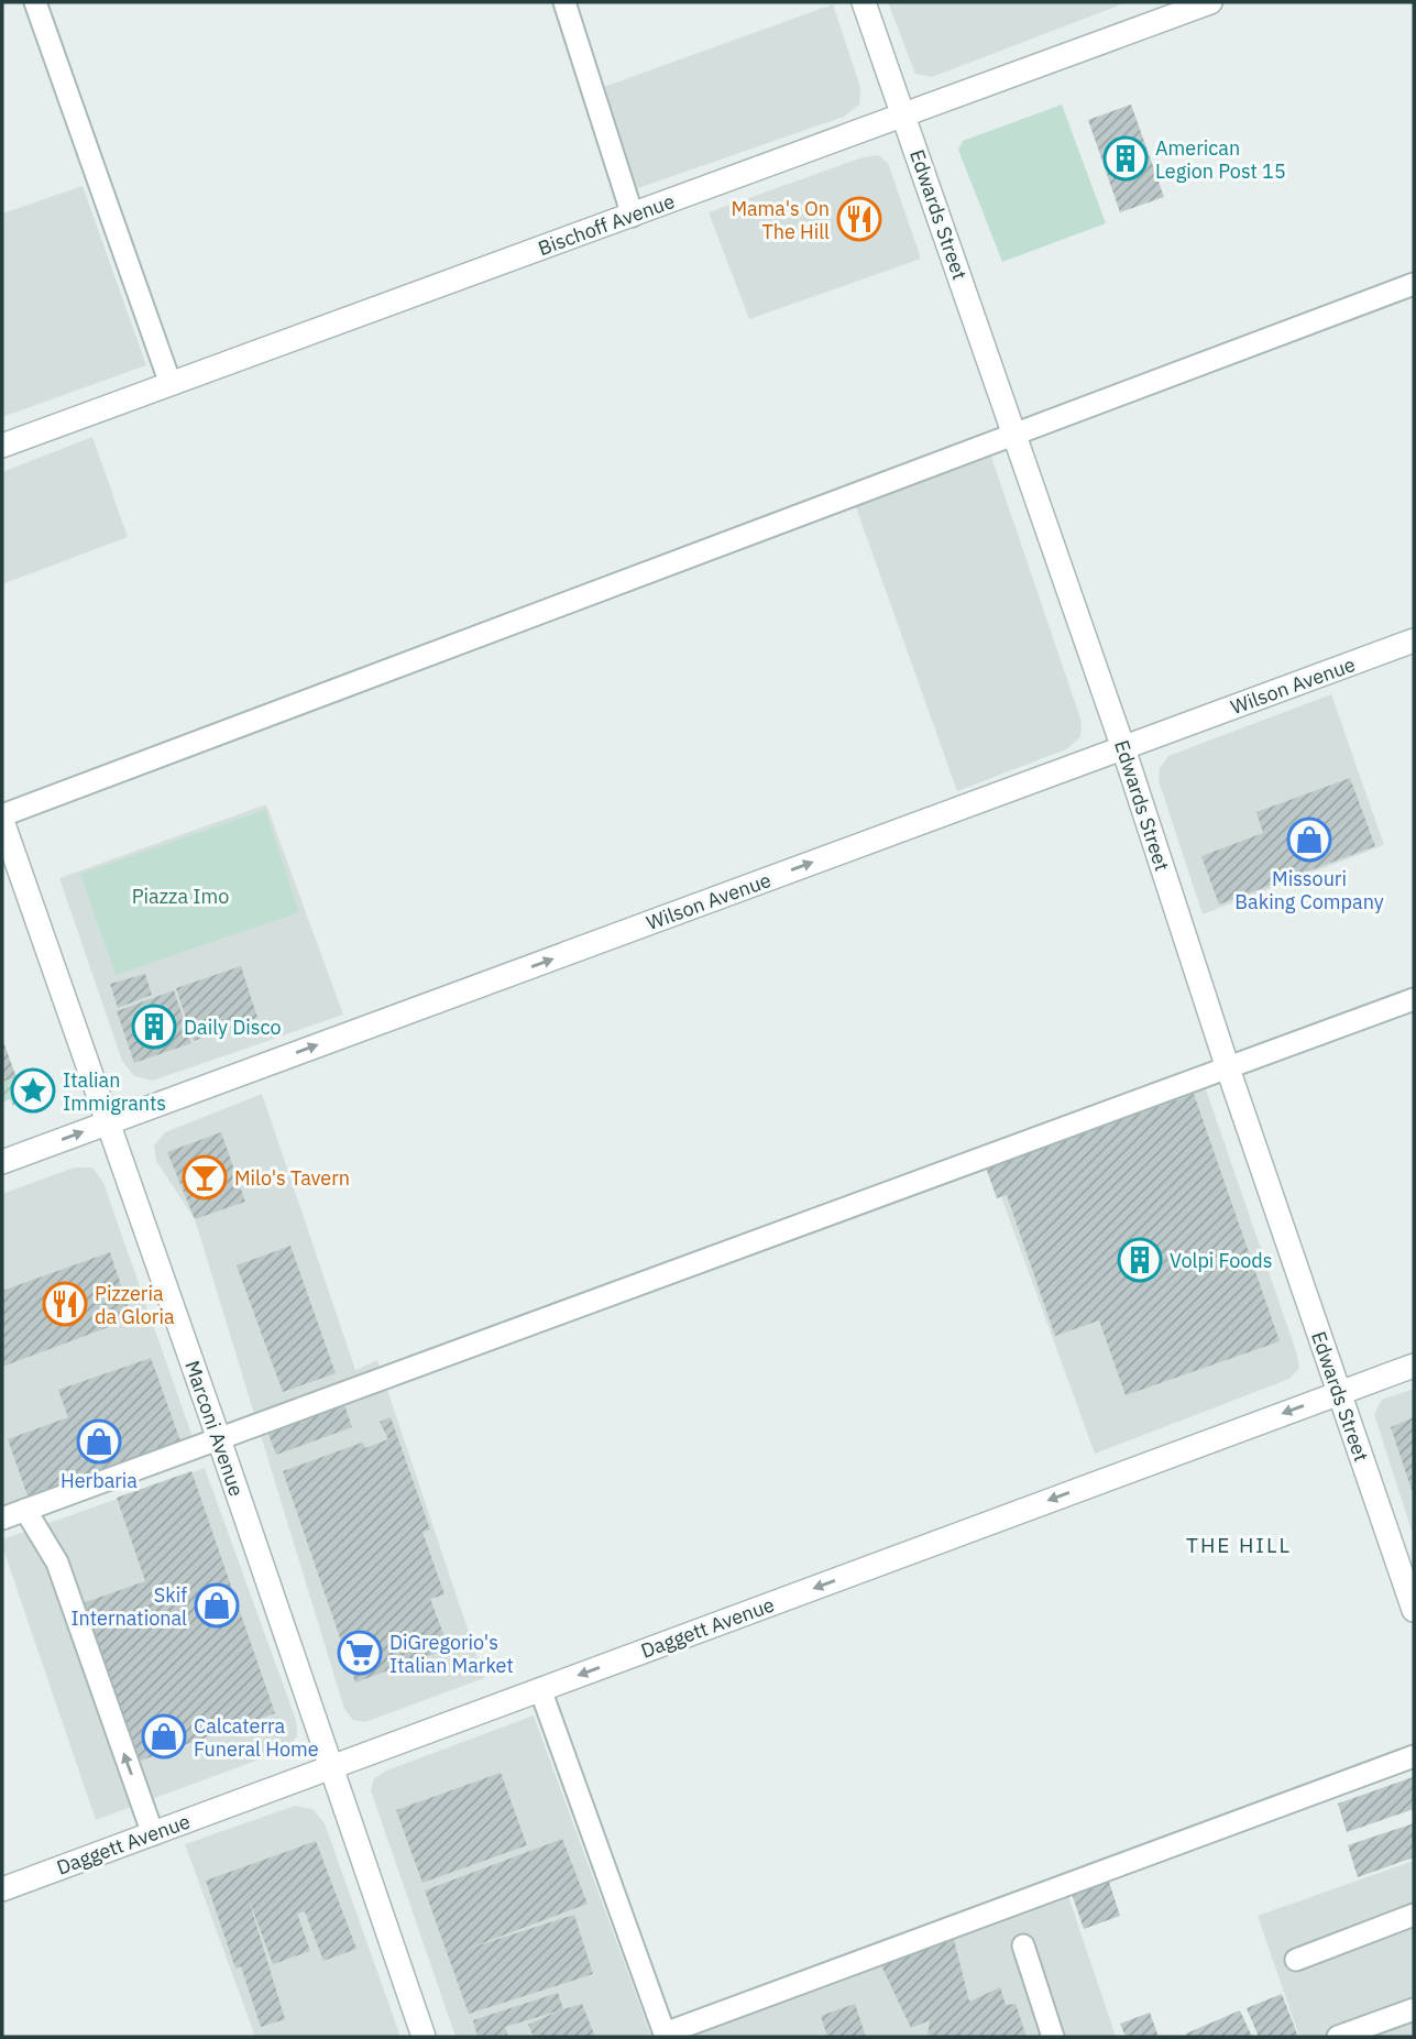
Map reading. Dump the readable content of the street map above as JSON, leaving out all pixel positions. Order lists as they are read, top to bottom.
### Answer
{
  "streets": {
    "street": [
      "Edwards Street",
      "Bischoff Avenue",
      "Wilson Avenue",
      "Marconi Avenue",
      "Daggett Avenue"
    ]
  },
  "crossings": [
    ["Edwards Street", "Bischoff Avenue"],
    ["Edwards Street", "Wilson Avenue"],
    ["Edwards Street", "Daggett Avenue"],
    ["Wilson Avenue", "Marconi Avenue"],
    ["Marconi Avenue", "Daggett Avenue"]
  ],
  "one_way": ["Wilson Avenue", "Daggett Avenue"],
  "districts": ["THE HILL"],
  "parks": ["Piazza Imo"],
  "places": {
    "building": ["American Legion Post 15", "Daily Disco", "Volpi Foods"],
    "restaurant": ["Mama's On The Hill", "Pizzeria da Gloria"],
    "shop": [
      "Missouri Baking Company",
      "Herbaria",
      "Skif International",
      "Calcaterra Funeral Home"
    ],
    "place": ["Italian Immigrants"],
    "bar": ["Milo's Tavern"],
    "supermarket": ["DiGregorio's Italian Market"]
  }
}
